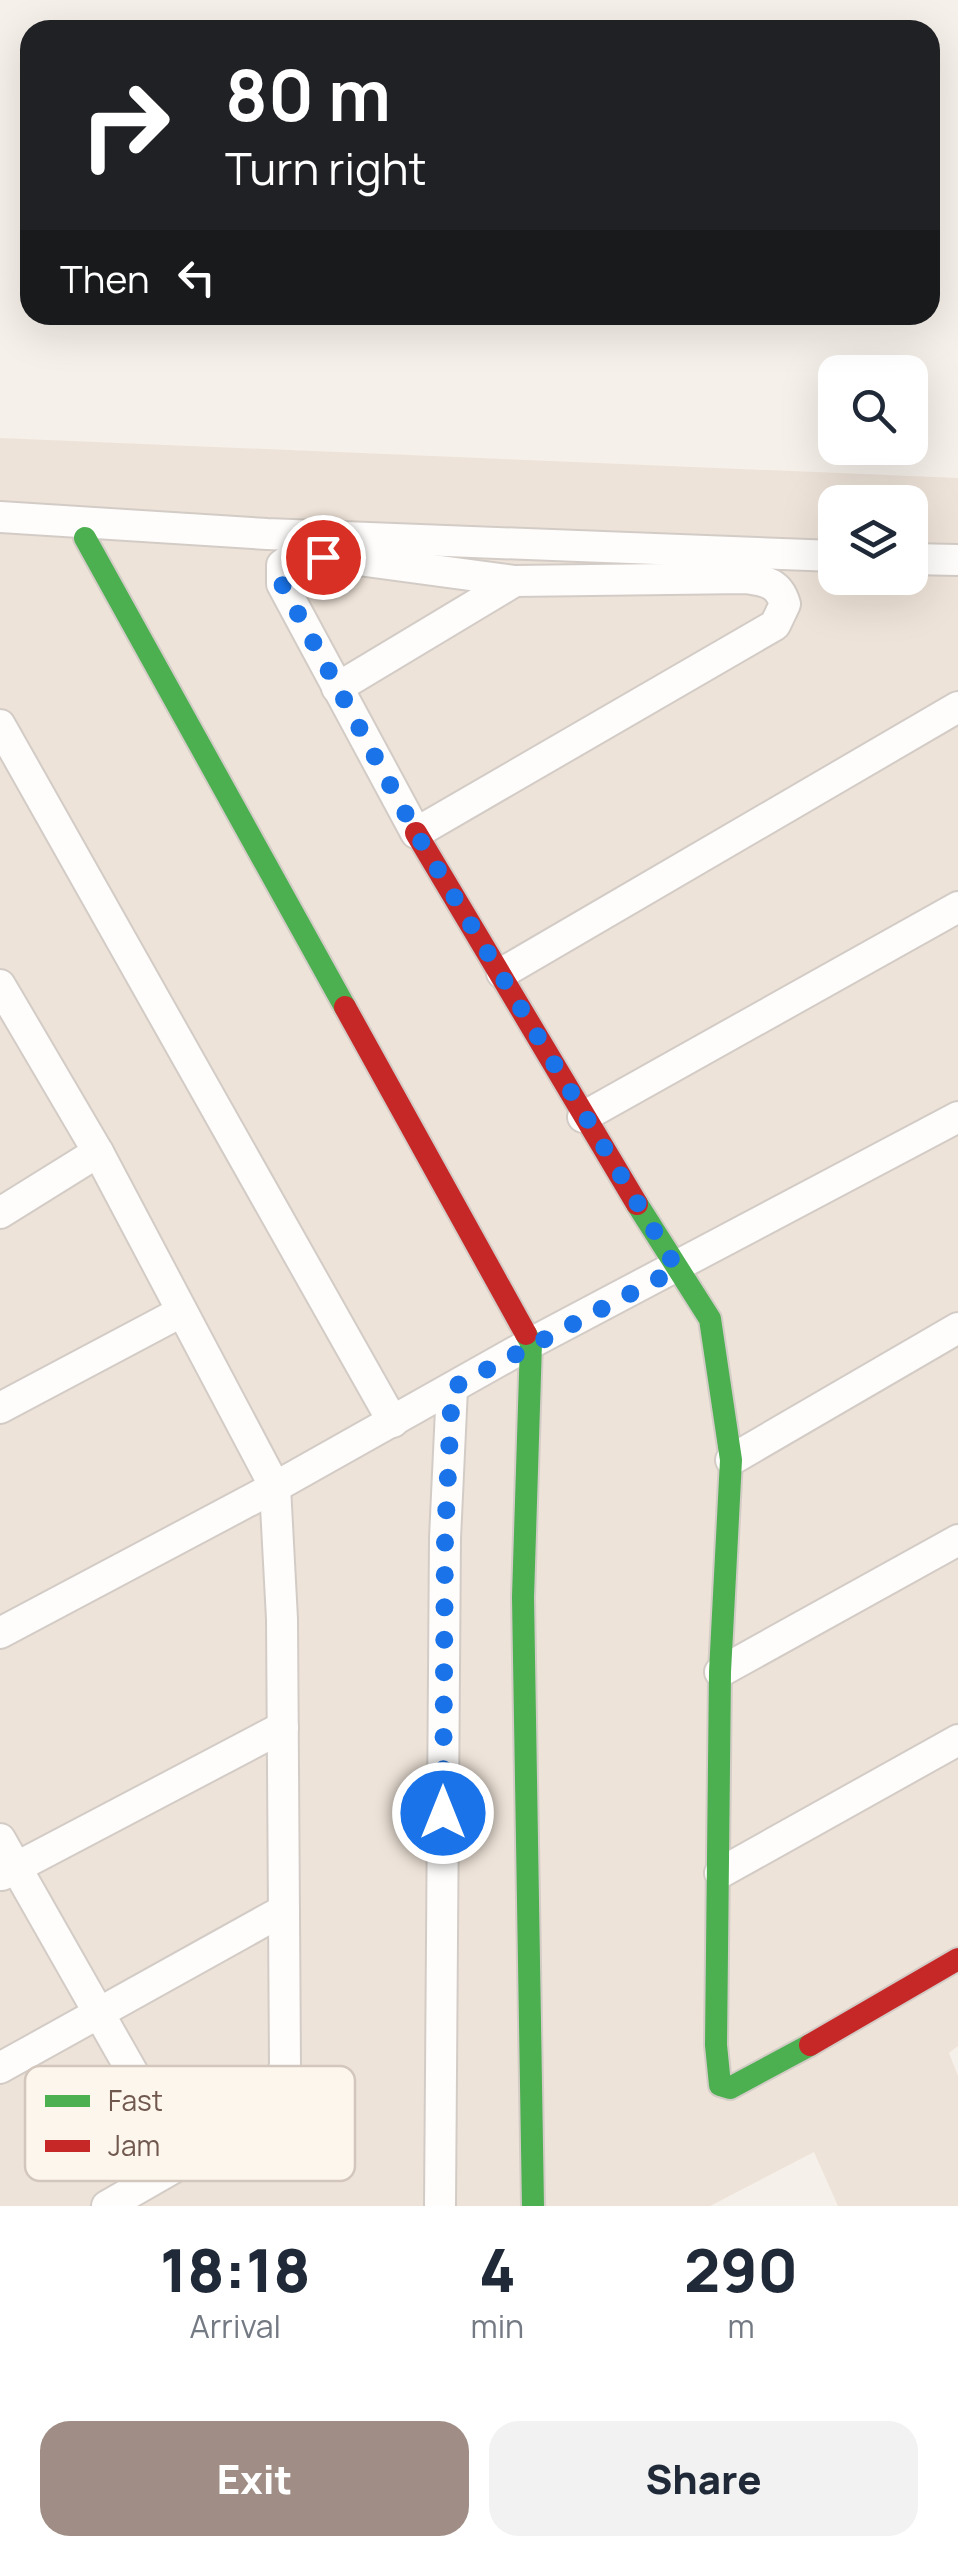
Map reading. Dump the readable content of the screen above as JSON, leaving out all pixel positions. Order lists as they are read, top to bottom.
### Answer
{
  "legend": ["Fast", "Jam"],
  "page": {
    "turn": ["80 m", "Turn right"],
    "then": "Then",
    "eta": [
      "18:18",
      "Arrival",
      "4",
      "min",
      "290",
      "m"
    ],
    "buttons": ["Exit", "Share"]
  }
}
